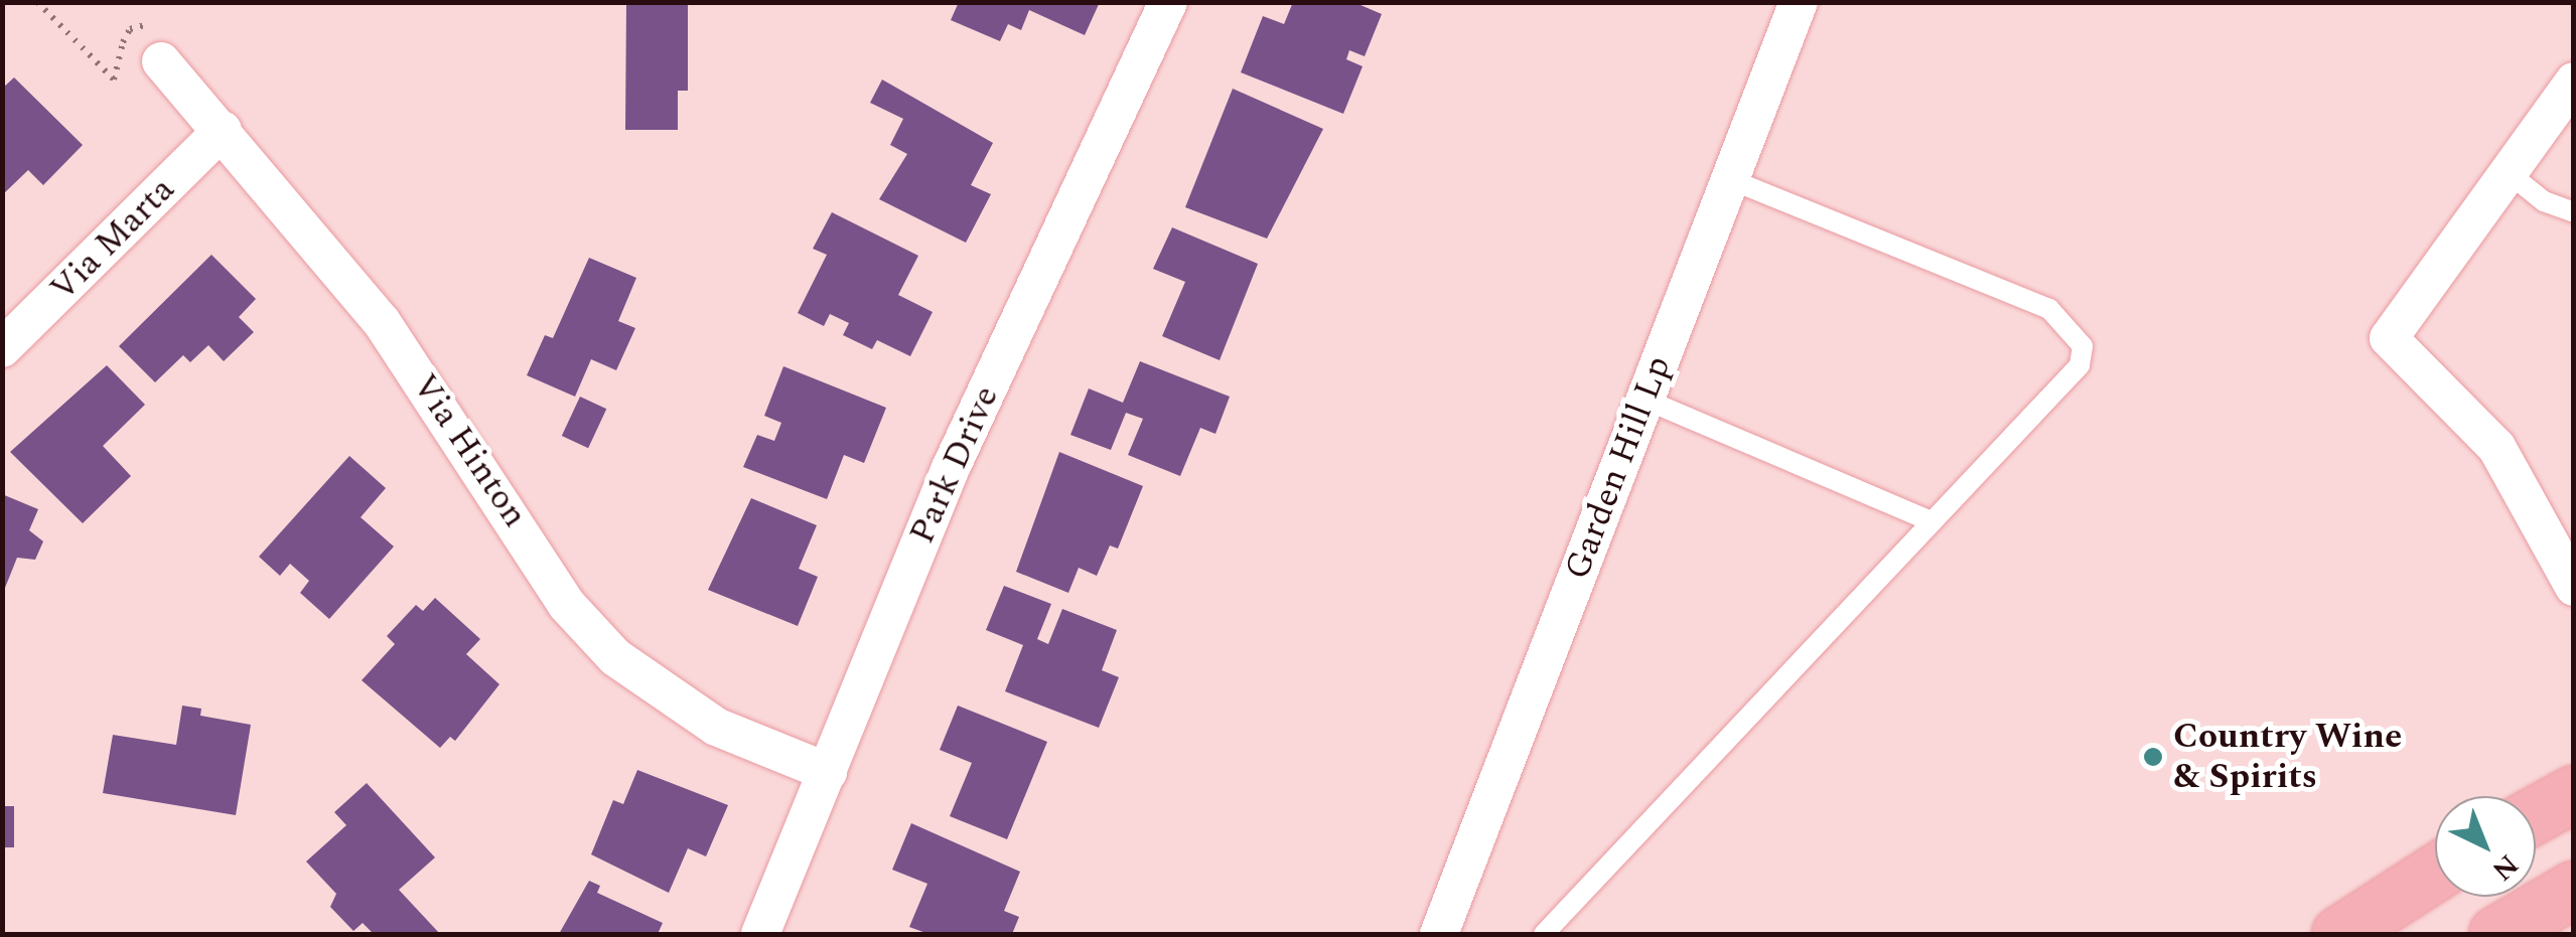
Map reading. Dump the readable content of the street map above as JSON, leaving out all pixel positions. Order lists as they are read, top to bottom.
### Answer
{
  "streets": {
    "street": [
      "Via Marta",
      "Via Hinton",
      "Park Drive",
      "Garden Hill Lp"
    ]
  },
  "crossings": [
    ["Via Marta", "Via Hinton"],
    ["Via Hinton", "Park Drive"]
  ],
  "places": ["Country Wine & Spirits"],
  "north": "bottom right"
}
